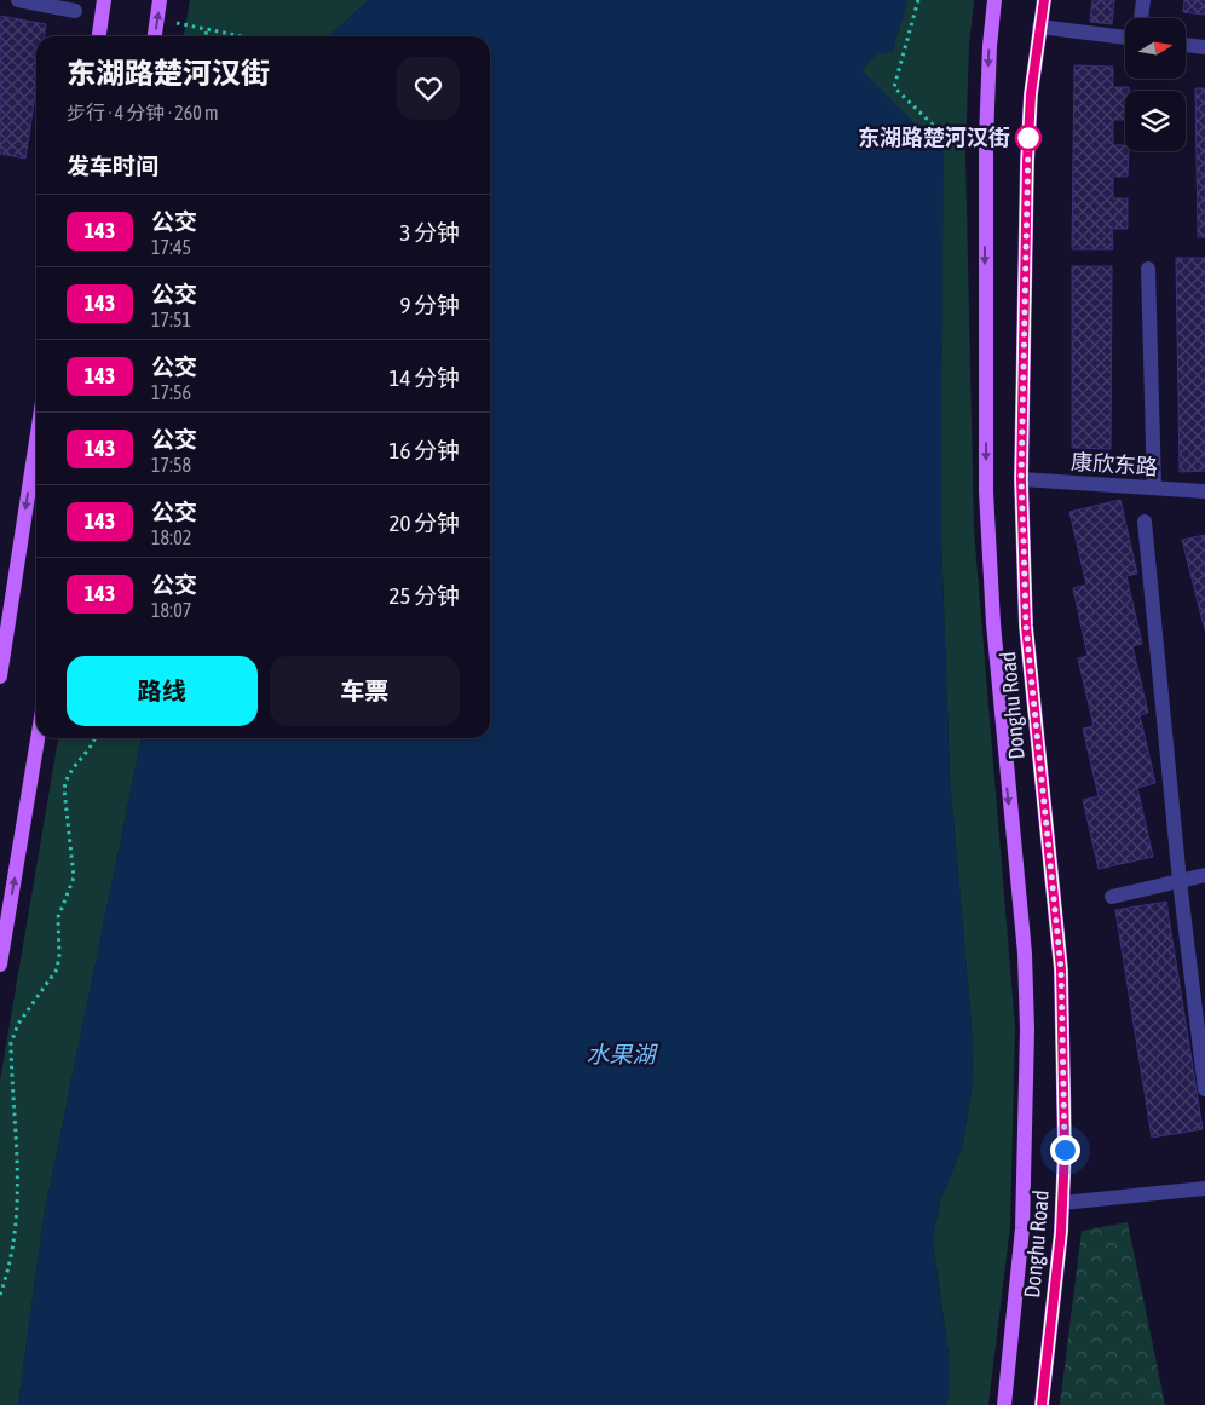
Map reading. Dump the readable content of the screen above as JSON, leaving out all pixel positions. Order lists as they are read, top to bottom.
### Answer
{
  "streets": {
    "main road": ["Donghu Road"],
    "street": ["康欣东路"]
  },
  "crossings": [
    ["康欣东路", "Donghu Road"]
  ],
  "water": ["水果湖"],
  "places": ["东湖路楚河汉街"],
  "lines": ["bus line 143"],
  "north": "right",
  "page": {
    "heading": [
      ["东湖路楚河汉街", "步行 · 4 分钟 · 260 m"],
      "发车时间"
    ],
    "list": [
      {
        "mark": "143",
        "name": "公交",
        "note": "17:45",
        "value": "3 分钟"
      },
      {
        "mark": "143",
        "name": "公交",
        "note": "17:51",
        "value": "9 分钟"
      },
      {
        "mark": "143",
        "name": "公交",
        "note": "17:56",
        "value": "14 分钟"
      },
      {
        "mark": "143",
        "name": "公交",
        "note": "17:58",
        "value": "16 分钟"
      },
      {
        "mark": "143",
        "name": "公交",
        "note": "18:02",
        "value": "20 分钟"
      },
      {
        "mark": "143",
        "name": "公交",
        "note": "18:07",
        "value": "25 分钟"
      }
    ],
    "buttons": ["路线", "车票"]
  }
}
